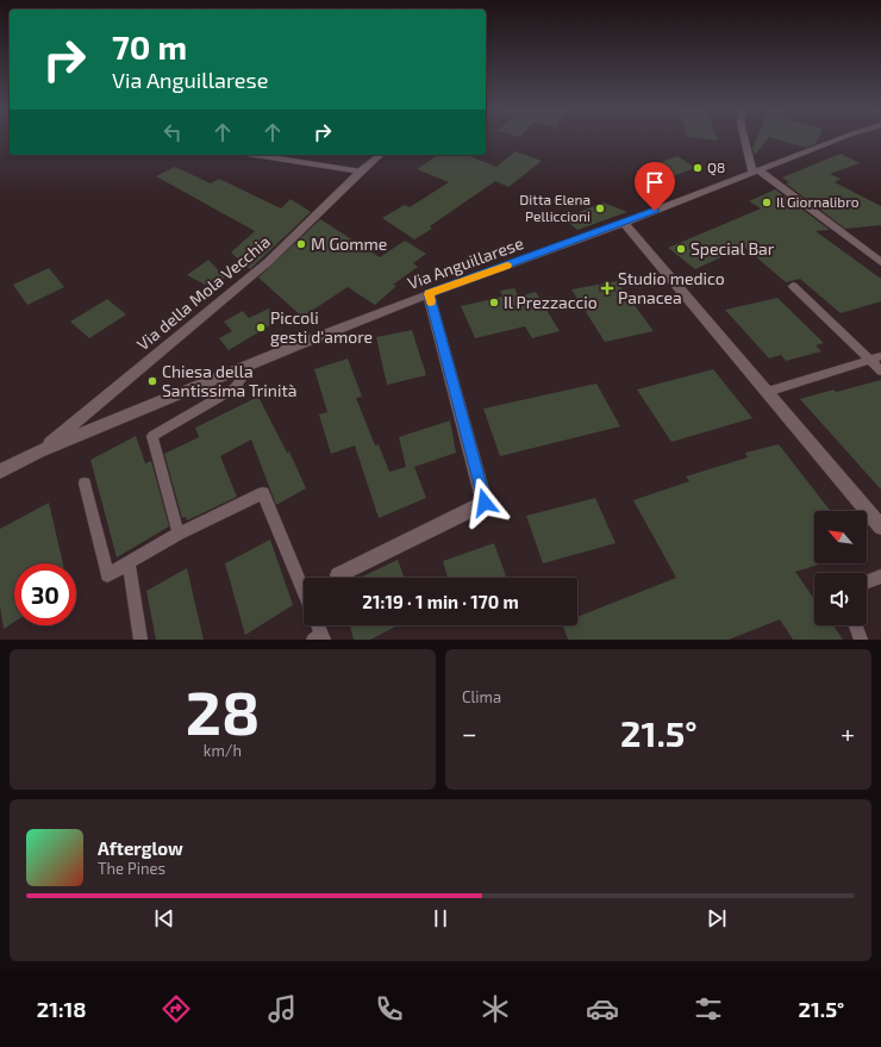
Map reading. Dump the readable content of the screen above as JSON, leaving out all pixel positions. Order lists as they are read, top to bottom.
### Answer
{
  "streets": {
    "street": ["Via Anguillarese", "Via della Mola Vecchia"]
  },
  "crossings": [
    ["Via Anguillarese", "Via della Mola Vecchia"]
  ],
  "places": {
    "other": [
      "Q8",
      "Il Giornalibro",
      "Ditta Elena Pelliccioni",
      "M Gomme",
      "Special Bar",
      "Il Prezzaccio",
      "Piccoli gesti d'amore",
      "Chiesa della Santissima Trinità"
    ],
    "health": ["Studio medico Panacea"]
  },
  "north": "top left",
  "page": {
    "turn": ["70 m", "Via Anguillarese"],
    "limit": "30",
    "trip": "21:19 · 1 min · 170 m",
    "tile": [
      ["28", "km/h"],
      "Clima"
    ],
    "heat": ["−", "21.5°", "+"],
    "song": ["Afterglow", "The Pines"],
    "tabs": ["21:18", "21.5°"]
  }
}
